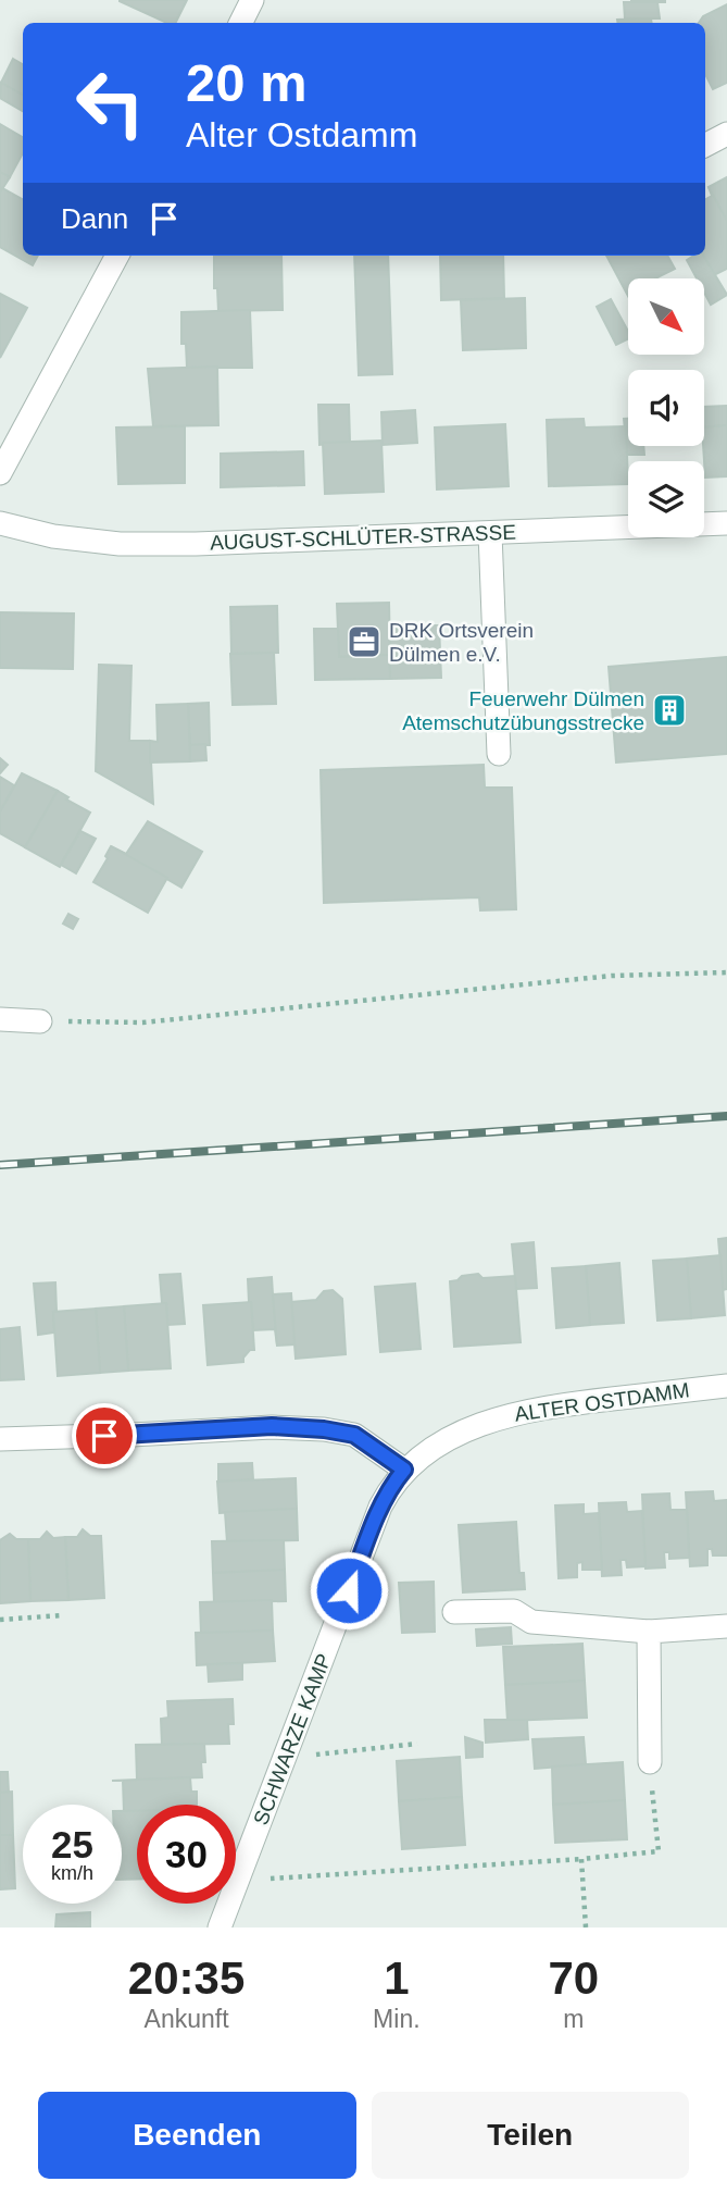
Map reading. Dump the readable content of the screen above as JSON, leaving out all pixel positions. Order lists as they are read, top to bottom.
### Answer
{
  "streets": {
    "street": ["AUGUST-SCHLÜTER-STRASSE", "ALTER OSTDAMM", "SCHWARZE KAMP"]
  },
  "crossings": [
    ["ALTER OSTDAMM", "SCHWARZE KAMP"]
  ],
  "places": {
    "office": ["DRK Ortsverein Dülmen e.V."],
    "building": ["Feuerwehr Dülmen Atemschutzübungsstrecke"]
  },
  "north": "bottom right",
  "page": {
    "turn": ["20 m", "Alter Ostdamm"],
    "then": "Dann",
    "speed": "25 km/h",
    "limit": "30",
    "eta": [
      "20:35",
      "Ankunft",
      "1",
      "Min.",
      "70",
      "m"
    ],
    "buttons": ["Beenden", "Teilen"]
  }
}
